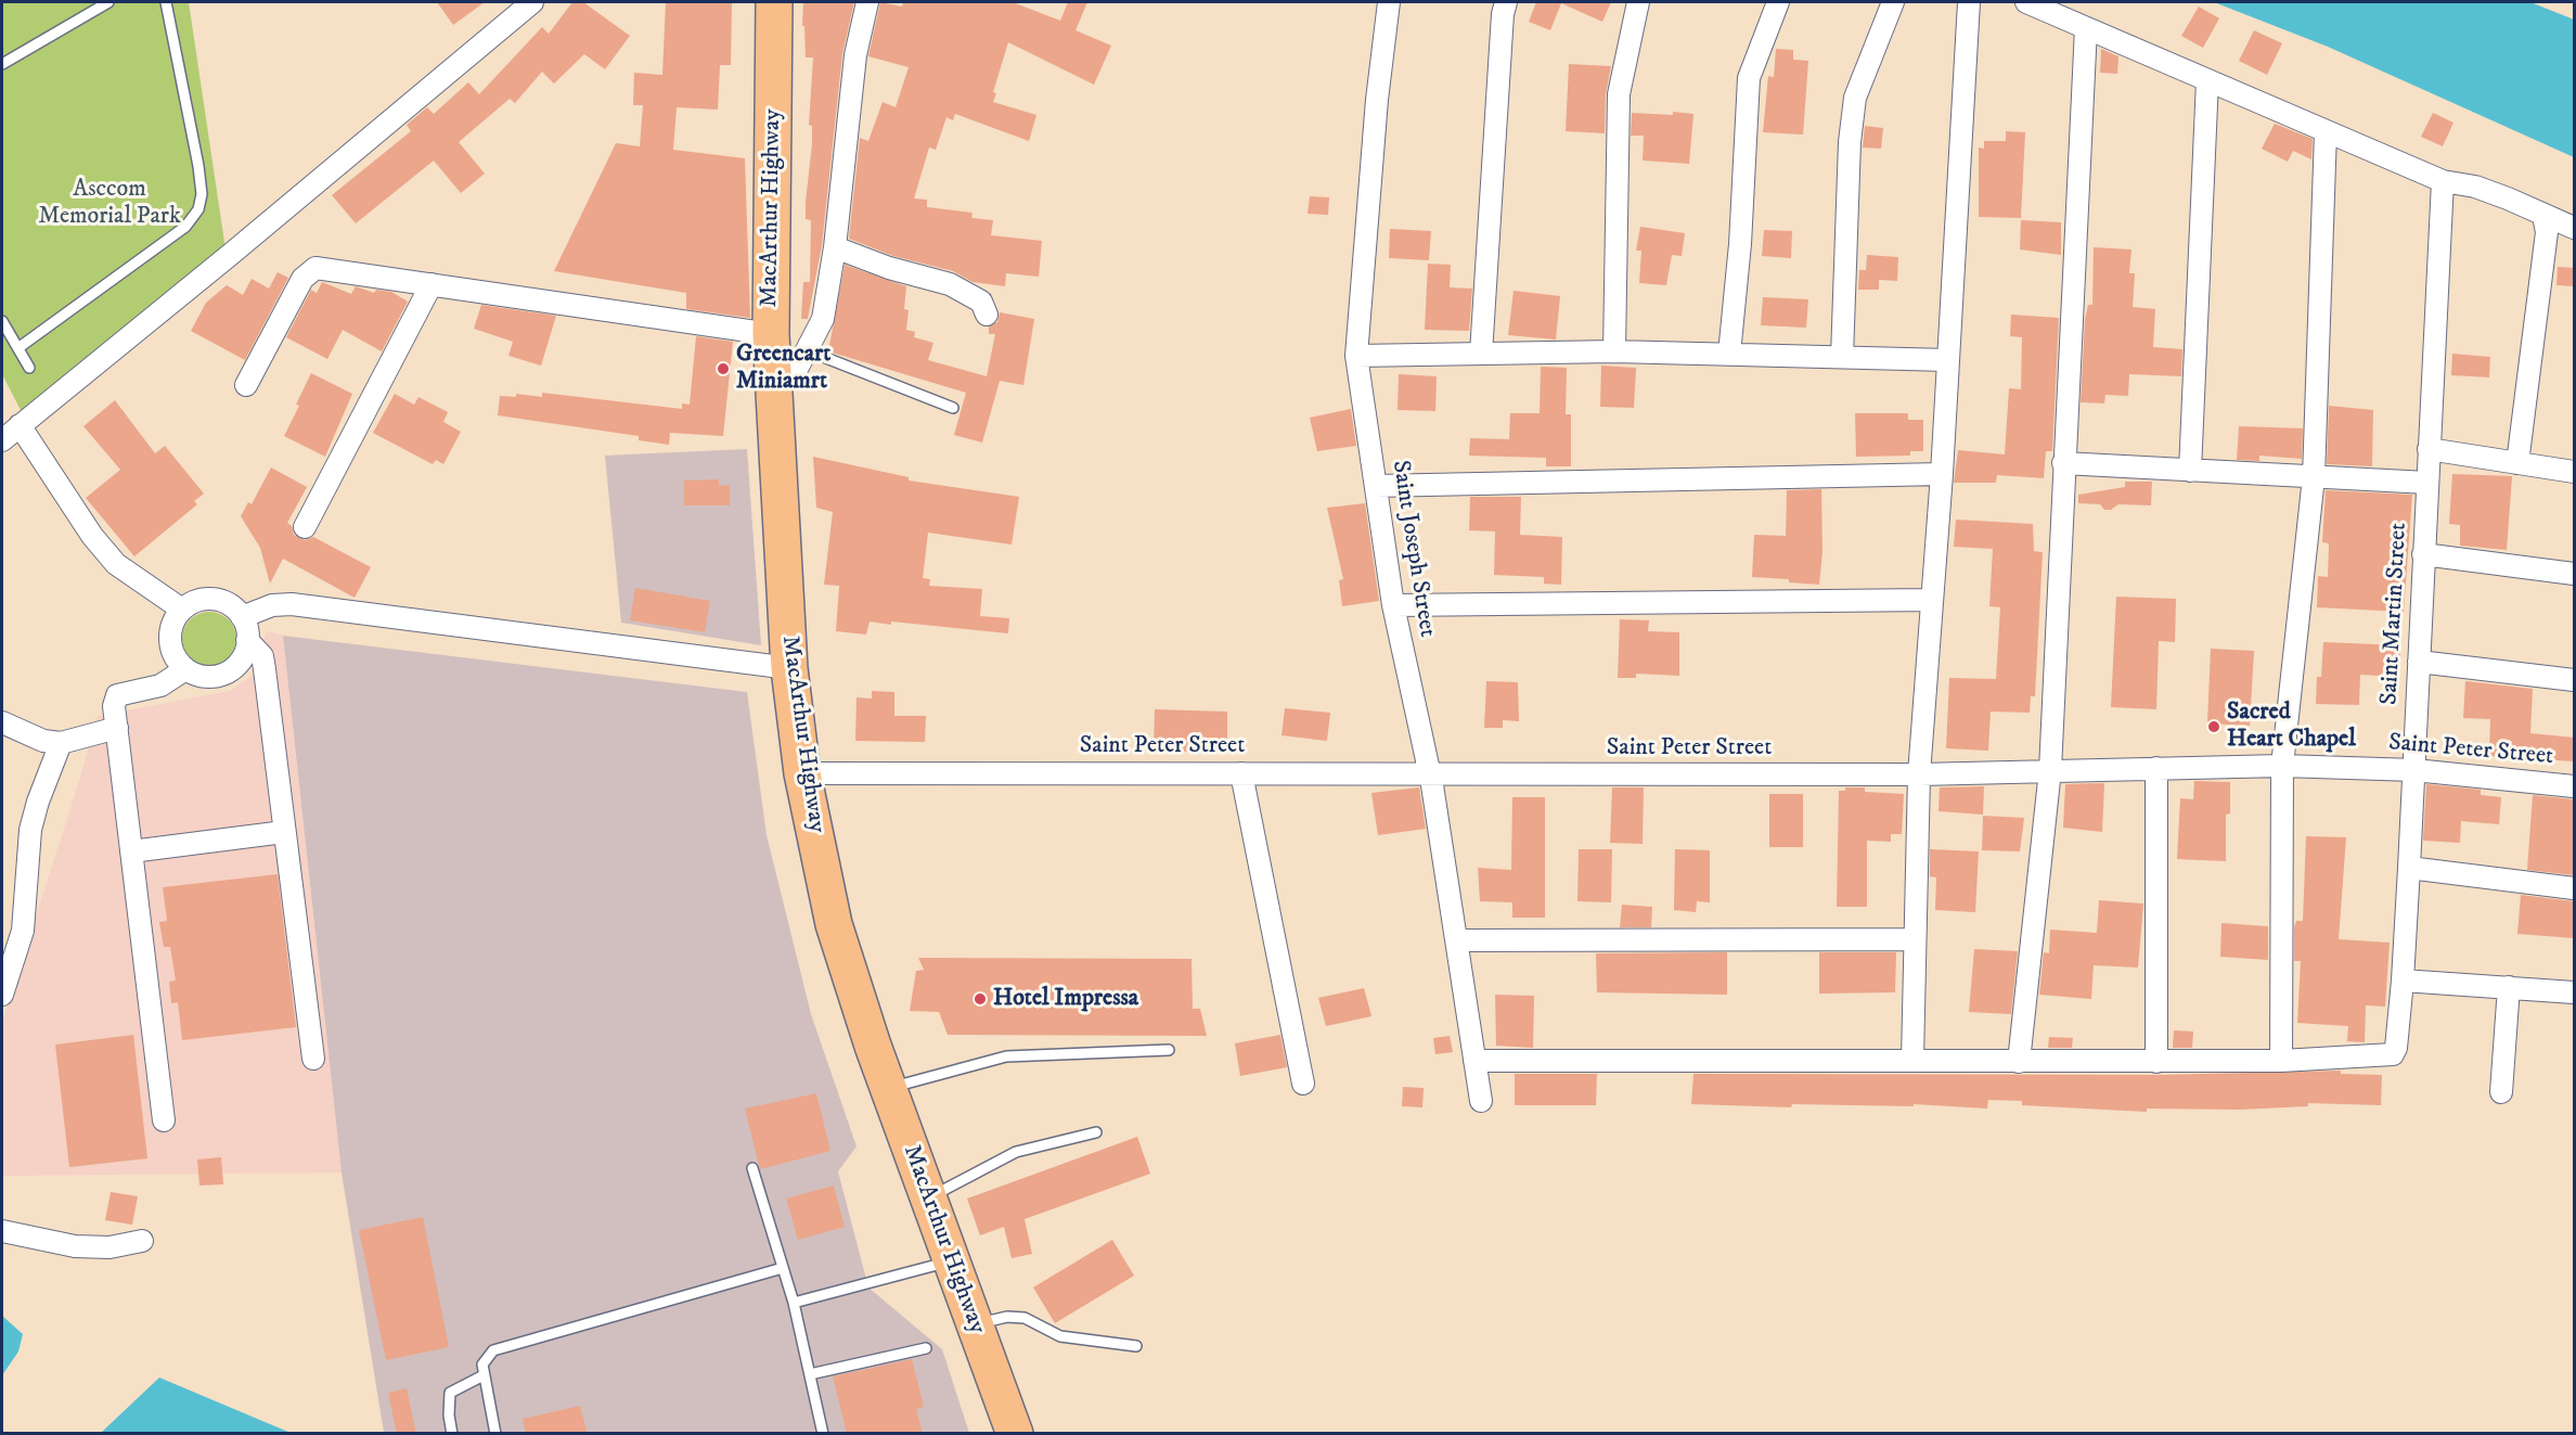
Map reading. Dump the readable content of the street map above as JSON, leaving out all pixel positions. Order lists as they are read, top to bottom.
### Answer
{
  "streets": {
    "highway": ["MacArthur Highway"],
    "street": ["Saint Joseph Street", "Saint Martin Street", "Saint Peter Street"]
  },
  "crossings": [
    ["MacArthur Highway", "Saint Peter Street"],
    ["Saint Joseph Street", "Saint Peter Street"],
    ["Saint Martin Street", "Saint Peter Street"]
  ],
  "parks": ["Asccom Memorial Park"],
  "places": ["Greencart Miniamrt", "Sacred Heart Chapel", "Hotel Impressa"]
}
